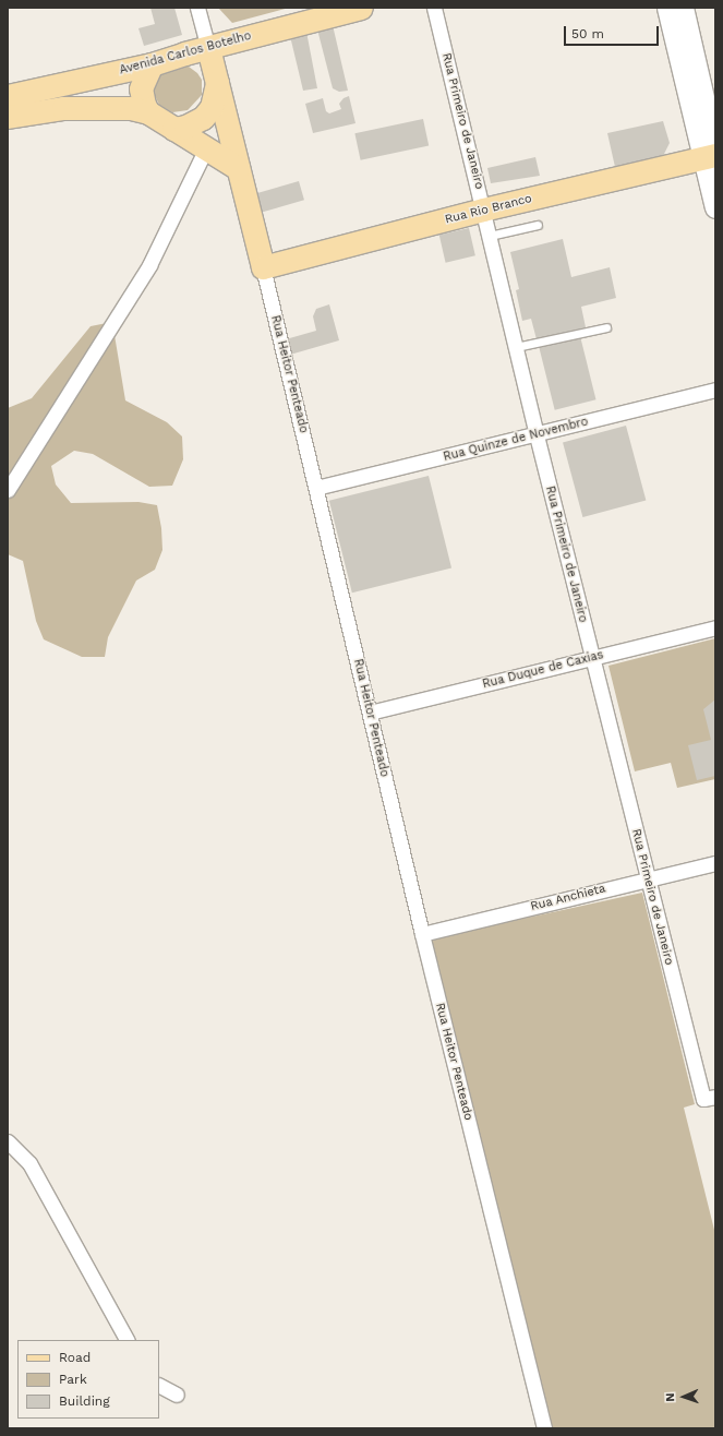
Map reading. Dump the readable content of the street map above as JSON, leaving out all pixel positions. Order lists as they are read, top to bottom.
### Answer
{
  "streets": {
    "main road": ["Avenida Carlos Botelho", "Rua Rio Branco", "Rua Heitor Penteado"],
    "street": [
      "Rua Primeiro de Janeiro",
      "Rua Quinze de Novembro",
      "Rua Duque de Caxias",
      "Rua Anchieta"
    ]
  },
  "crossings": [
    ["Avenida Carlos Botelho", "Rua Heitor Penteado"],
    ["Rua Primeiro de Janeiro", "Rua Rio Branco"],
    ["Rua Primeiro de Janeiro", "Rua Quinze de Novembro"],
    ["Rua Primeiro de Janeiro", "Rua Duque de Caxias"],
    ["Rua Primeiro de Janeiro", "Rua Anchieta"],
    ["Rua Rio Branco", "Rua Heitor Penteado"],
    ["Rua Heitor Penteado", "Rua Quinze de Novembro"],
    ["Rua Heitor Penteado", "Rua Duque de Caxias"],
    ["Rua Heitor Penteado", "Rua Anchieta"]
  ],
  "legend": ["Road", "Park", "Building"],
  "scale_bar": "50 m",
  "north": "left"
}
